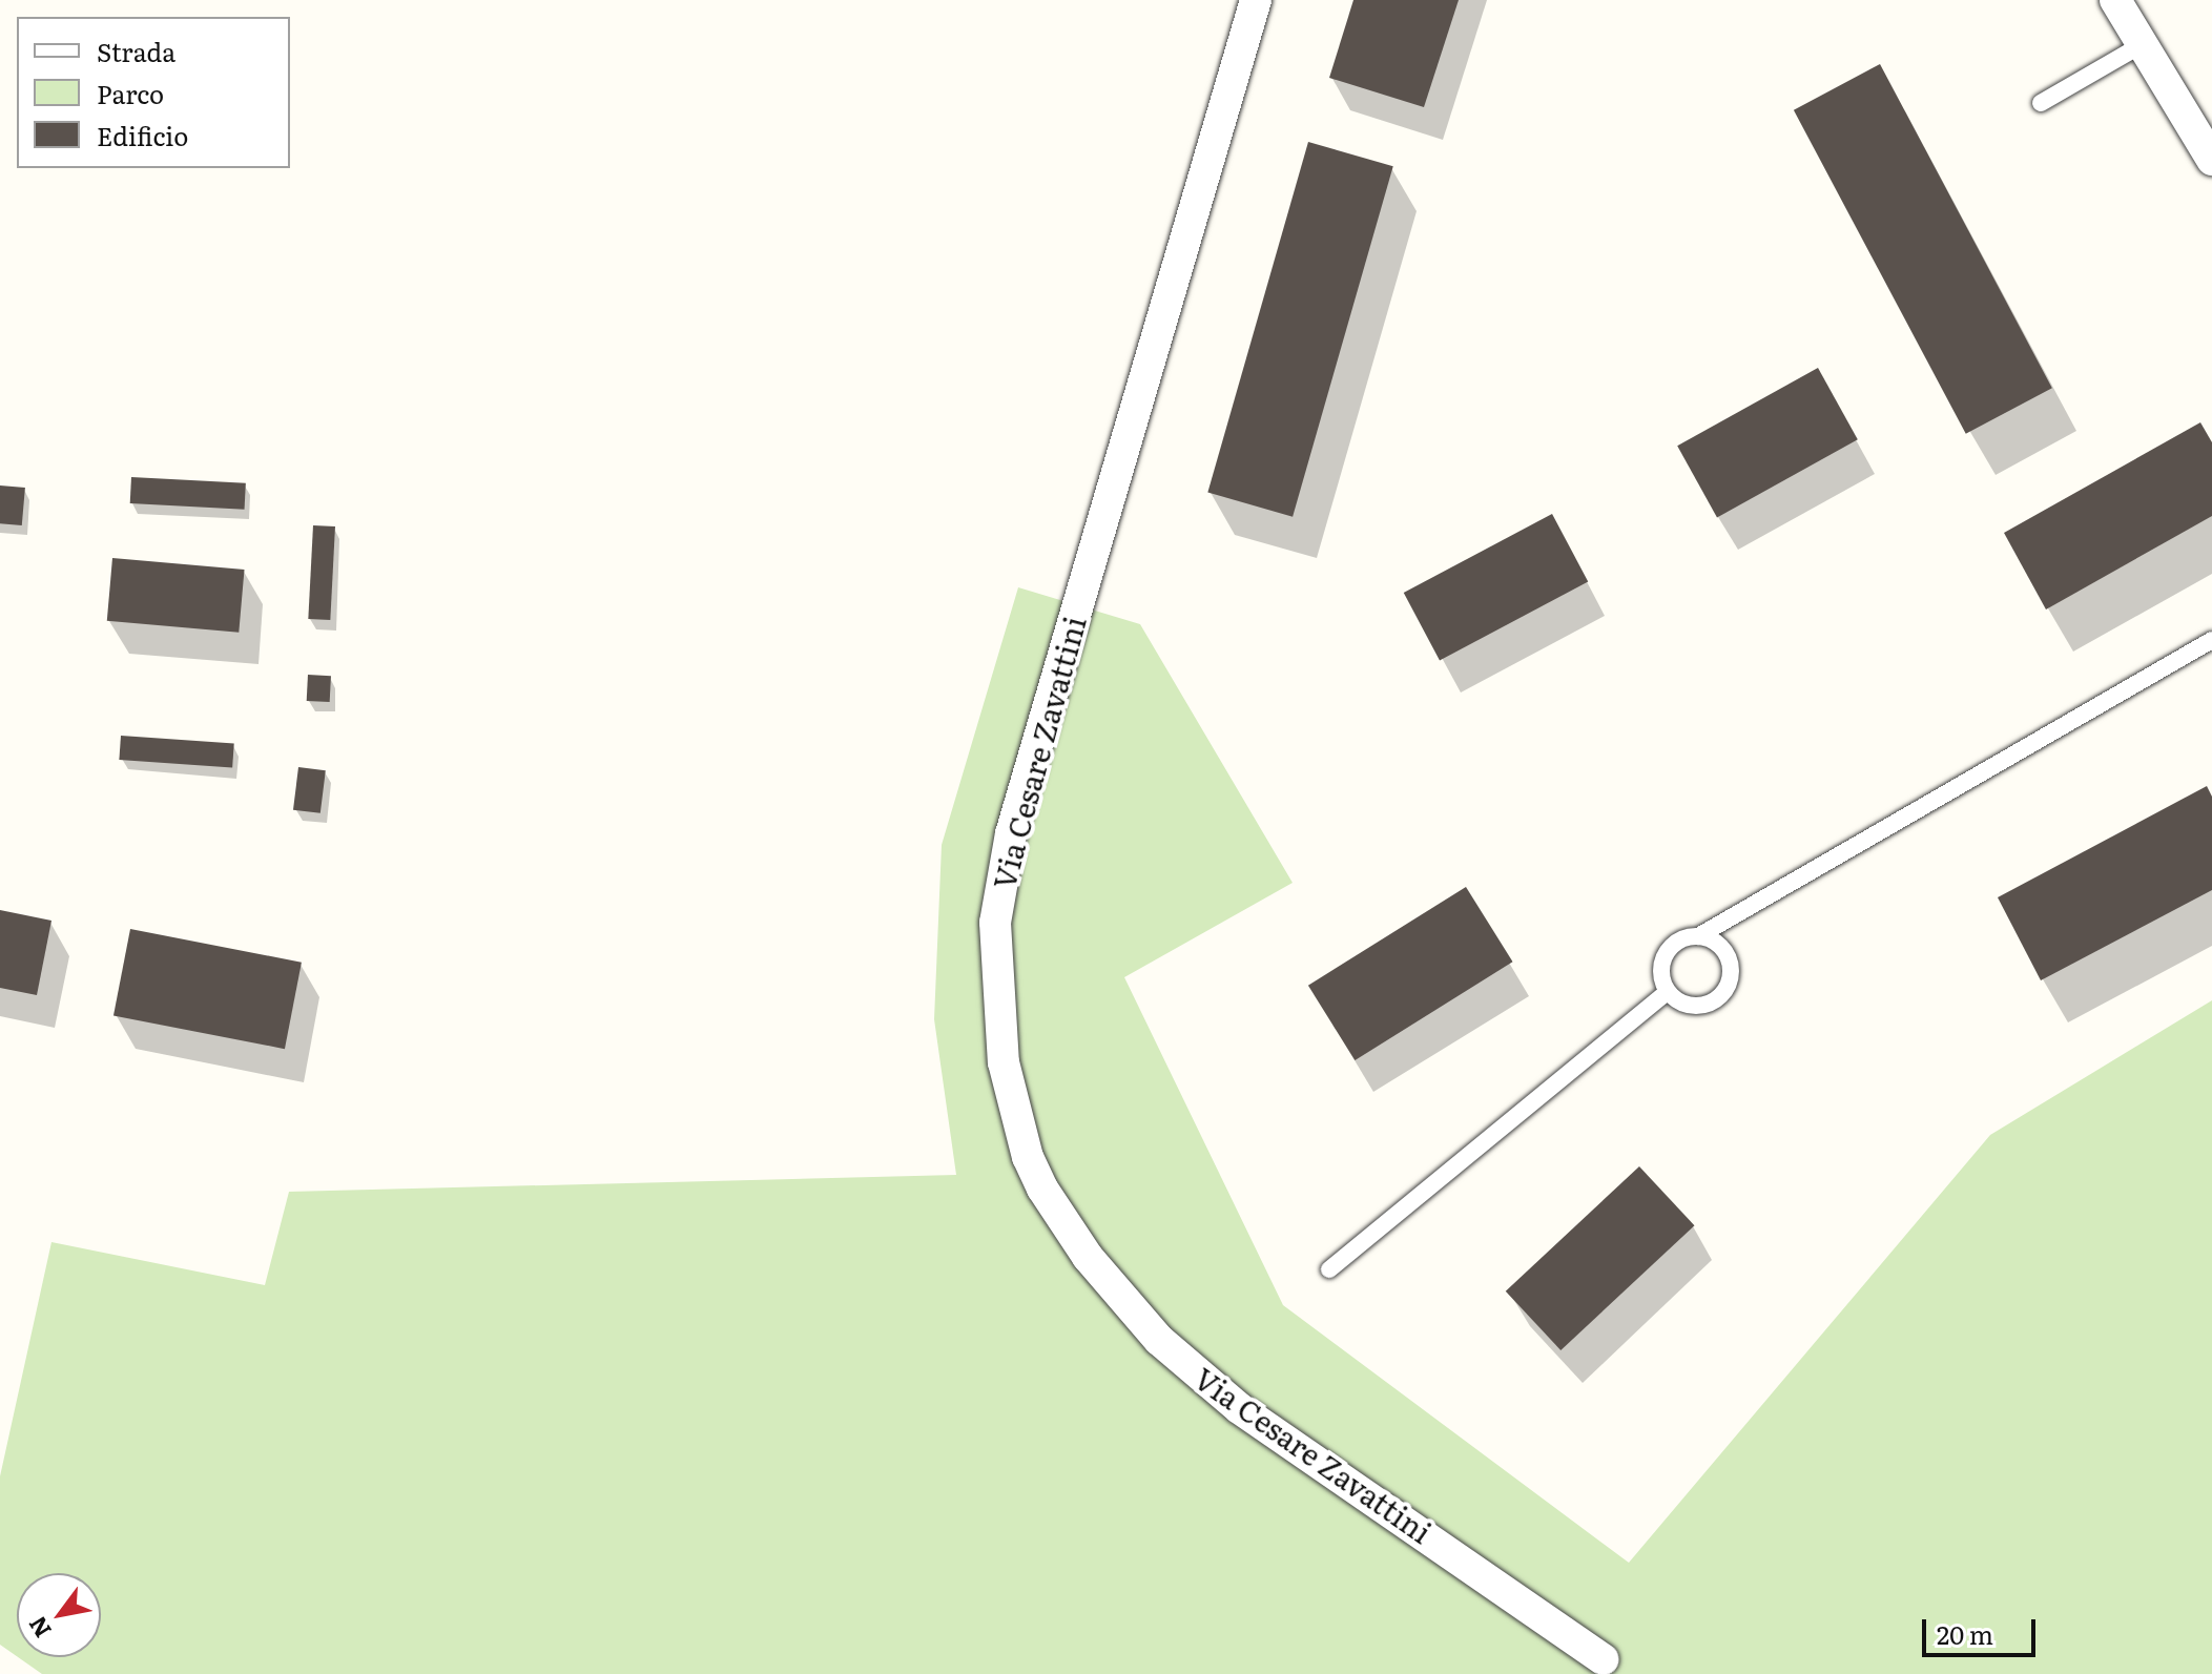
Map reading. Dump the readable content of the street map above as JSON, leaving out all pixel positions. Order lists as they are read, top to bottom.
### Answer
{
  "streets": {
    "street": ["Via Cesare Zavattini"]
  },
  "legend": ["Strada", "Parco", "Edificio"],
  "scale_bar": "20 m",
  "north": "bottom left"
}
